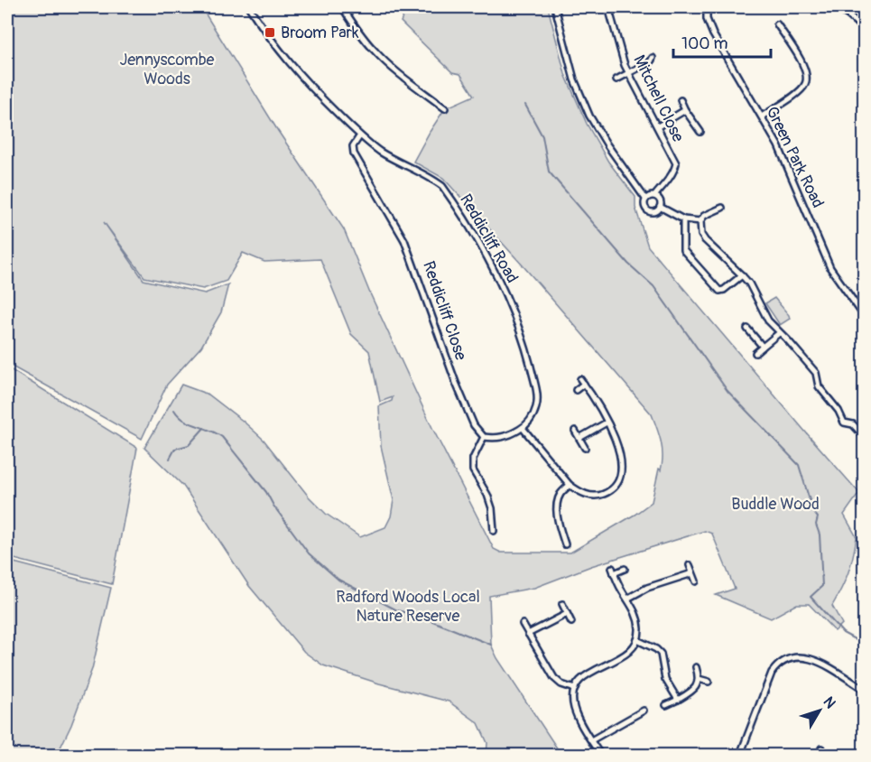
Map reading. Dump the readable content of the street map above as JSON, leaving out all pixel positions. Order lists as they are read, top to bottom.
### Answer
{
  "streets": {
    "street": [
      "Mitchell Close",
      "Green Park Road",
      "Reddicliff Road",
      "Reddicliff Close"
    ]
  },
  "crossings": [
    ["Reddicliff Road", "Reddicliff Close"]
  ],
  "parks": ["Jennyscombe Woods", "Buddle Wood", "Radford Woods Local Nature Reserve"],
  "places": {
    "transit": ["Broom Park"]
  },
  "scale_bar": "100 m",
  "north": "top right"
}
